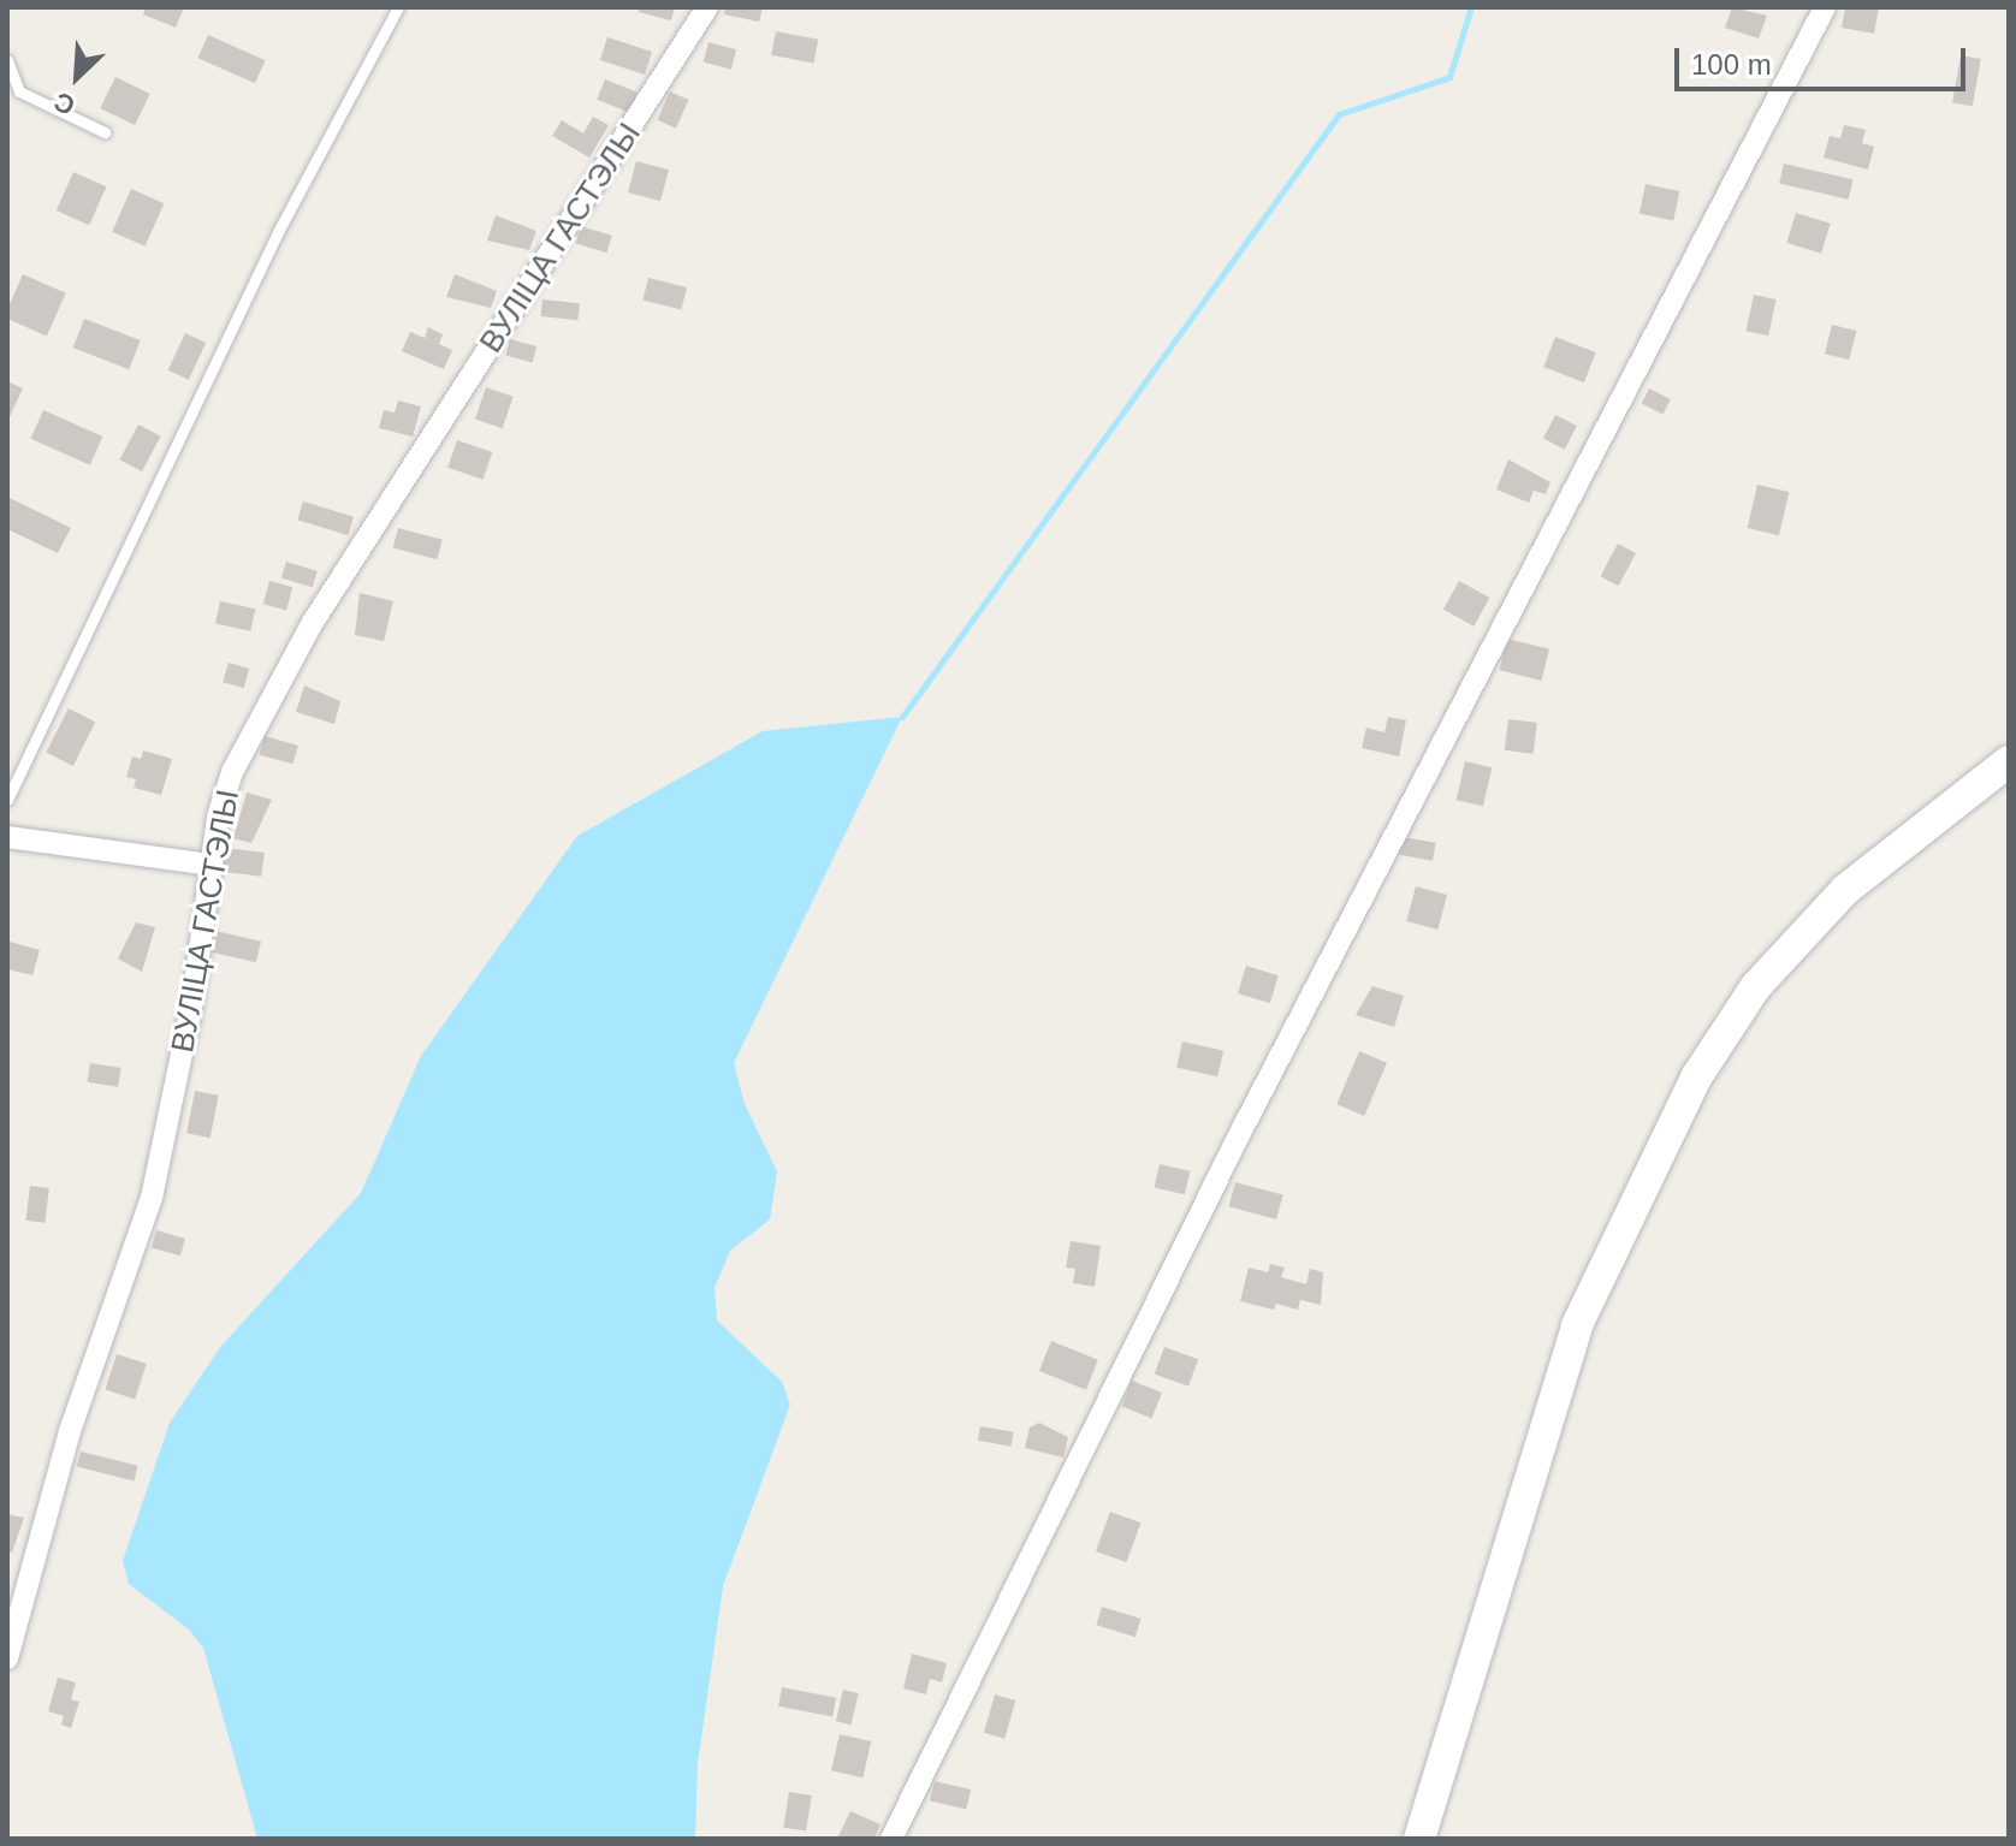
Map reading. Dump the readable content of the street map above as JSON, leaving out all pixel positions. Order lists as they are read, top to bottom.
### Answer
{
  "streets": {
    "street": ["ВУЛІЦА ГАСТЭЛЫ"]
  },
  "scale_bar": "100 m",
  "north": "bottom left"
}
